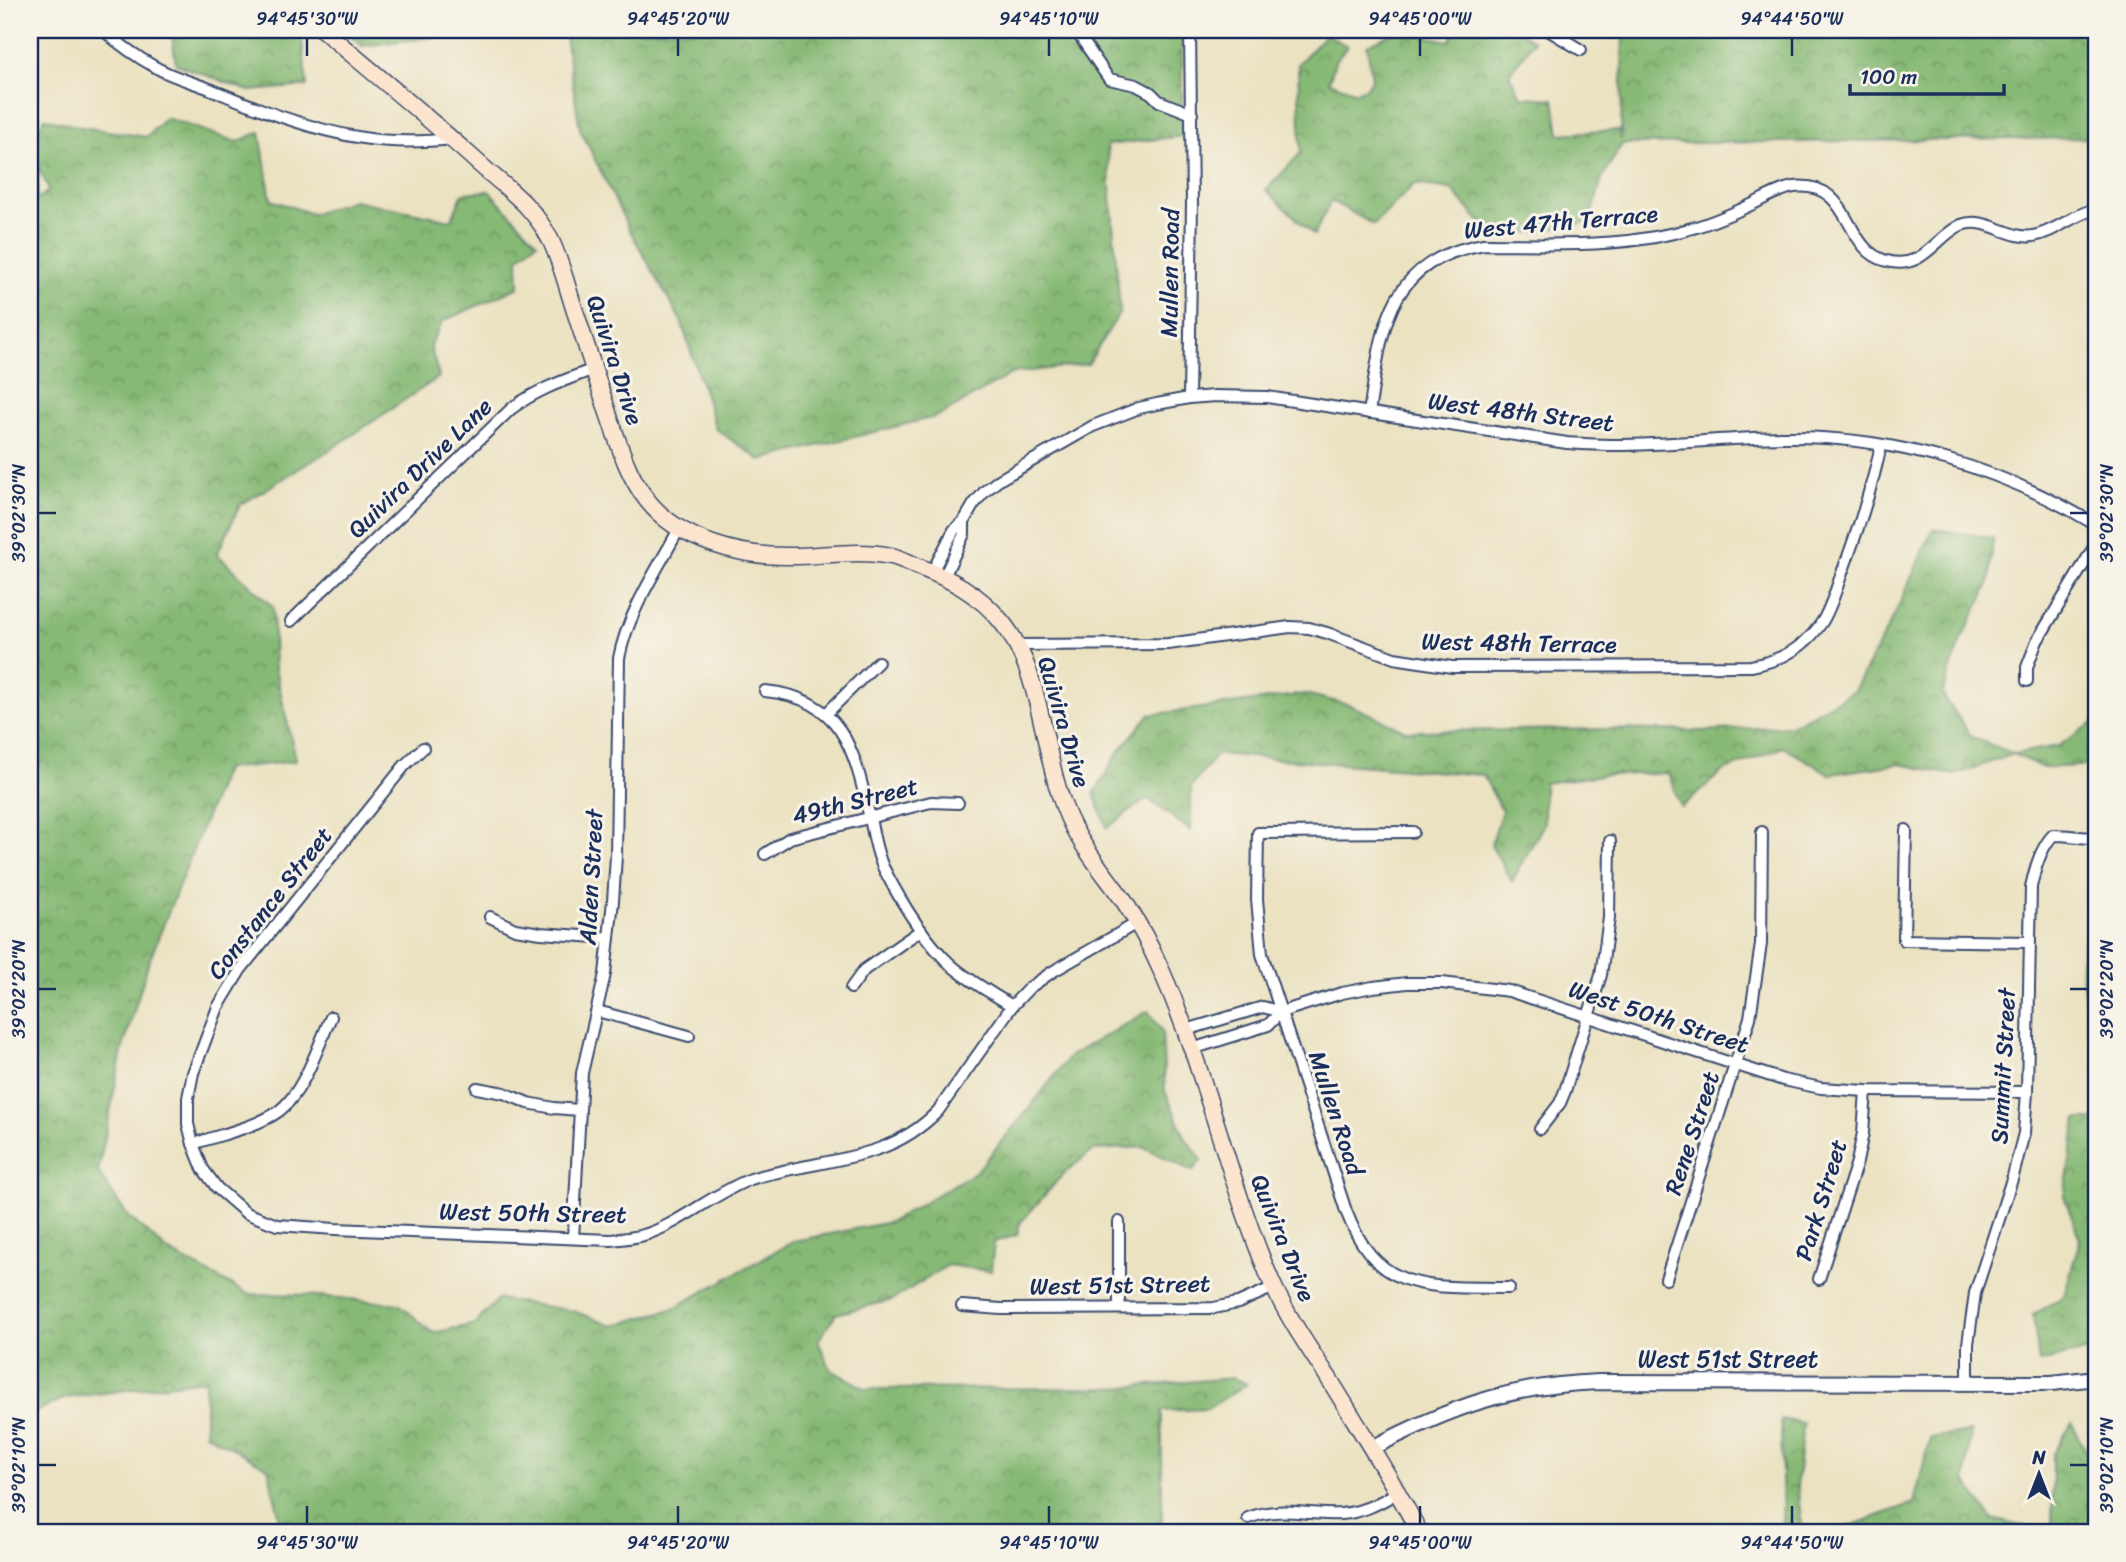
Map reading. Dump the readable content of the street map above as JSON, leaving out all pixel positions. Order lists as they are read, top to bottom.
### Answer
{
  "streets": {
    "main road": ["Quivira Drive"],
    "street": [
      "West 47th Terrace",
      "Mullen Road",
      "West 48th Street",
      "Quivira Drive Lane",
      "West 48th Terrace",
      "49th Street",
      "Alden Street",
      "Constance Street",
      "West 50th Street",
      "Summit Street",
      "Rene Street",
      "Park Street",
      "West 51st Street"
    ]
  },
  "crossings": [
    ["West 47th Terrace", "West 48th Street"],
    ["Mullen Road", "West 48th Street"],
    ["Mullen Road", "West 50th Street"],
    ["Quivira Drive", "West 48th Street"],
    ["Quivira Drive", "Quivira Drive Lane"],
    ["Quivira Drive", "West 48th Terrace"],
    ["Quivira Drive", "Alden Street"],
    ["Quivira Drive", "West 50th Street"],
    ["Quivira Drive", "West 51st Street"],
    ["West 48th Street", "West 48th Terrace"],
    ["Alden Street", "West 50th Street"],
    ["Constance Street", "West 50th Street"],
    ["West 50th Street", "Summit Street"],
    ["West 50th Street", "Rene Street"],
    ["West 50th Street", "Park Street"],
    ["Summit Street", "West 51st Street"]
  ],
  "scale_bar": "100 m",
  "north": "top",
  "coordinates": [
    "94°45'30\"W",
    "94°45'20\"W",
    "94°45'10\"W",
    "94°45'00\"W",
    "94°44'50\"W",
    "39°02'30\"N",
    "39°02'20\"N",
    "39°02'10\"N"
  ]
}
